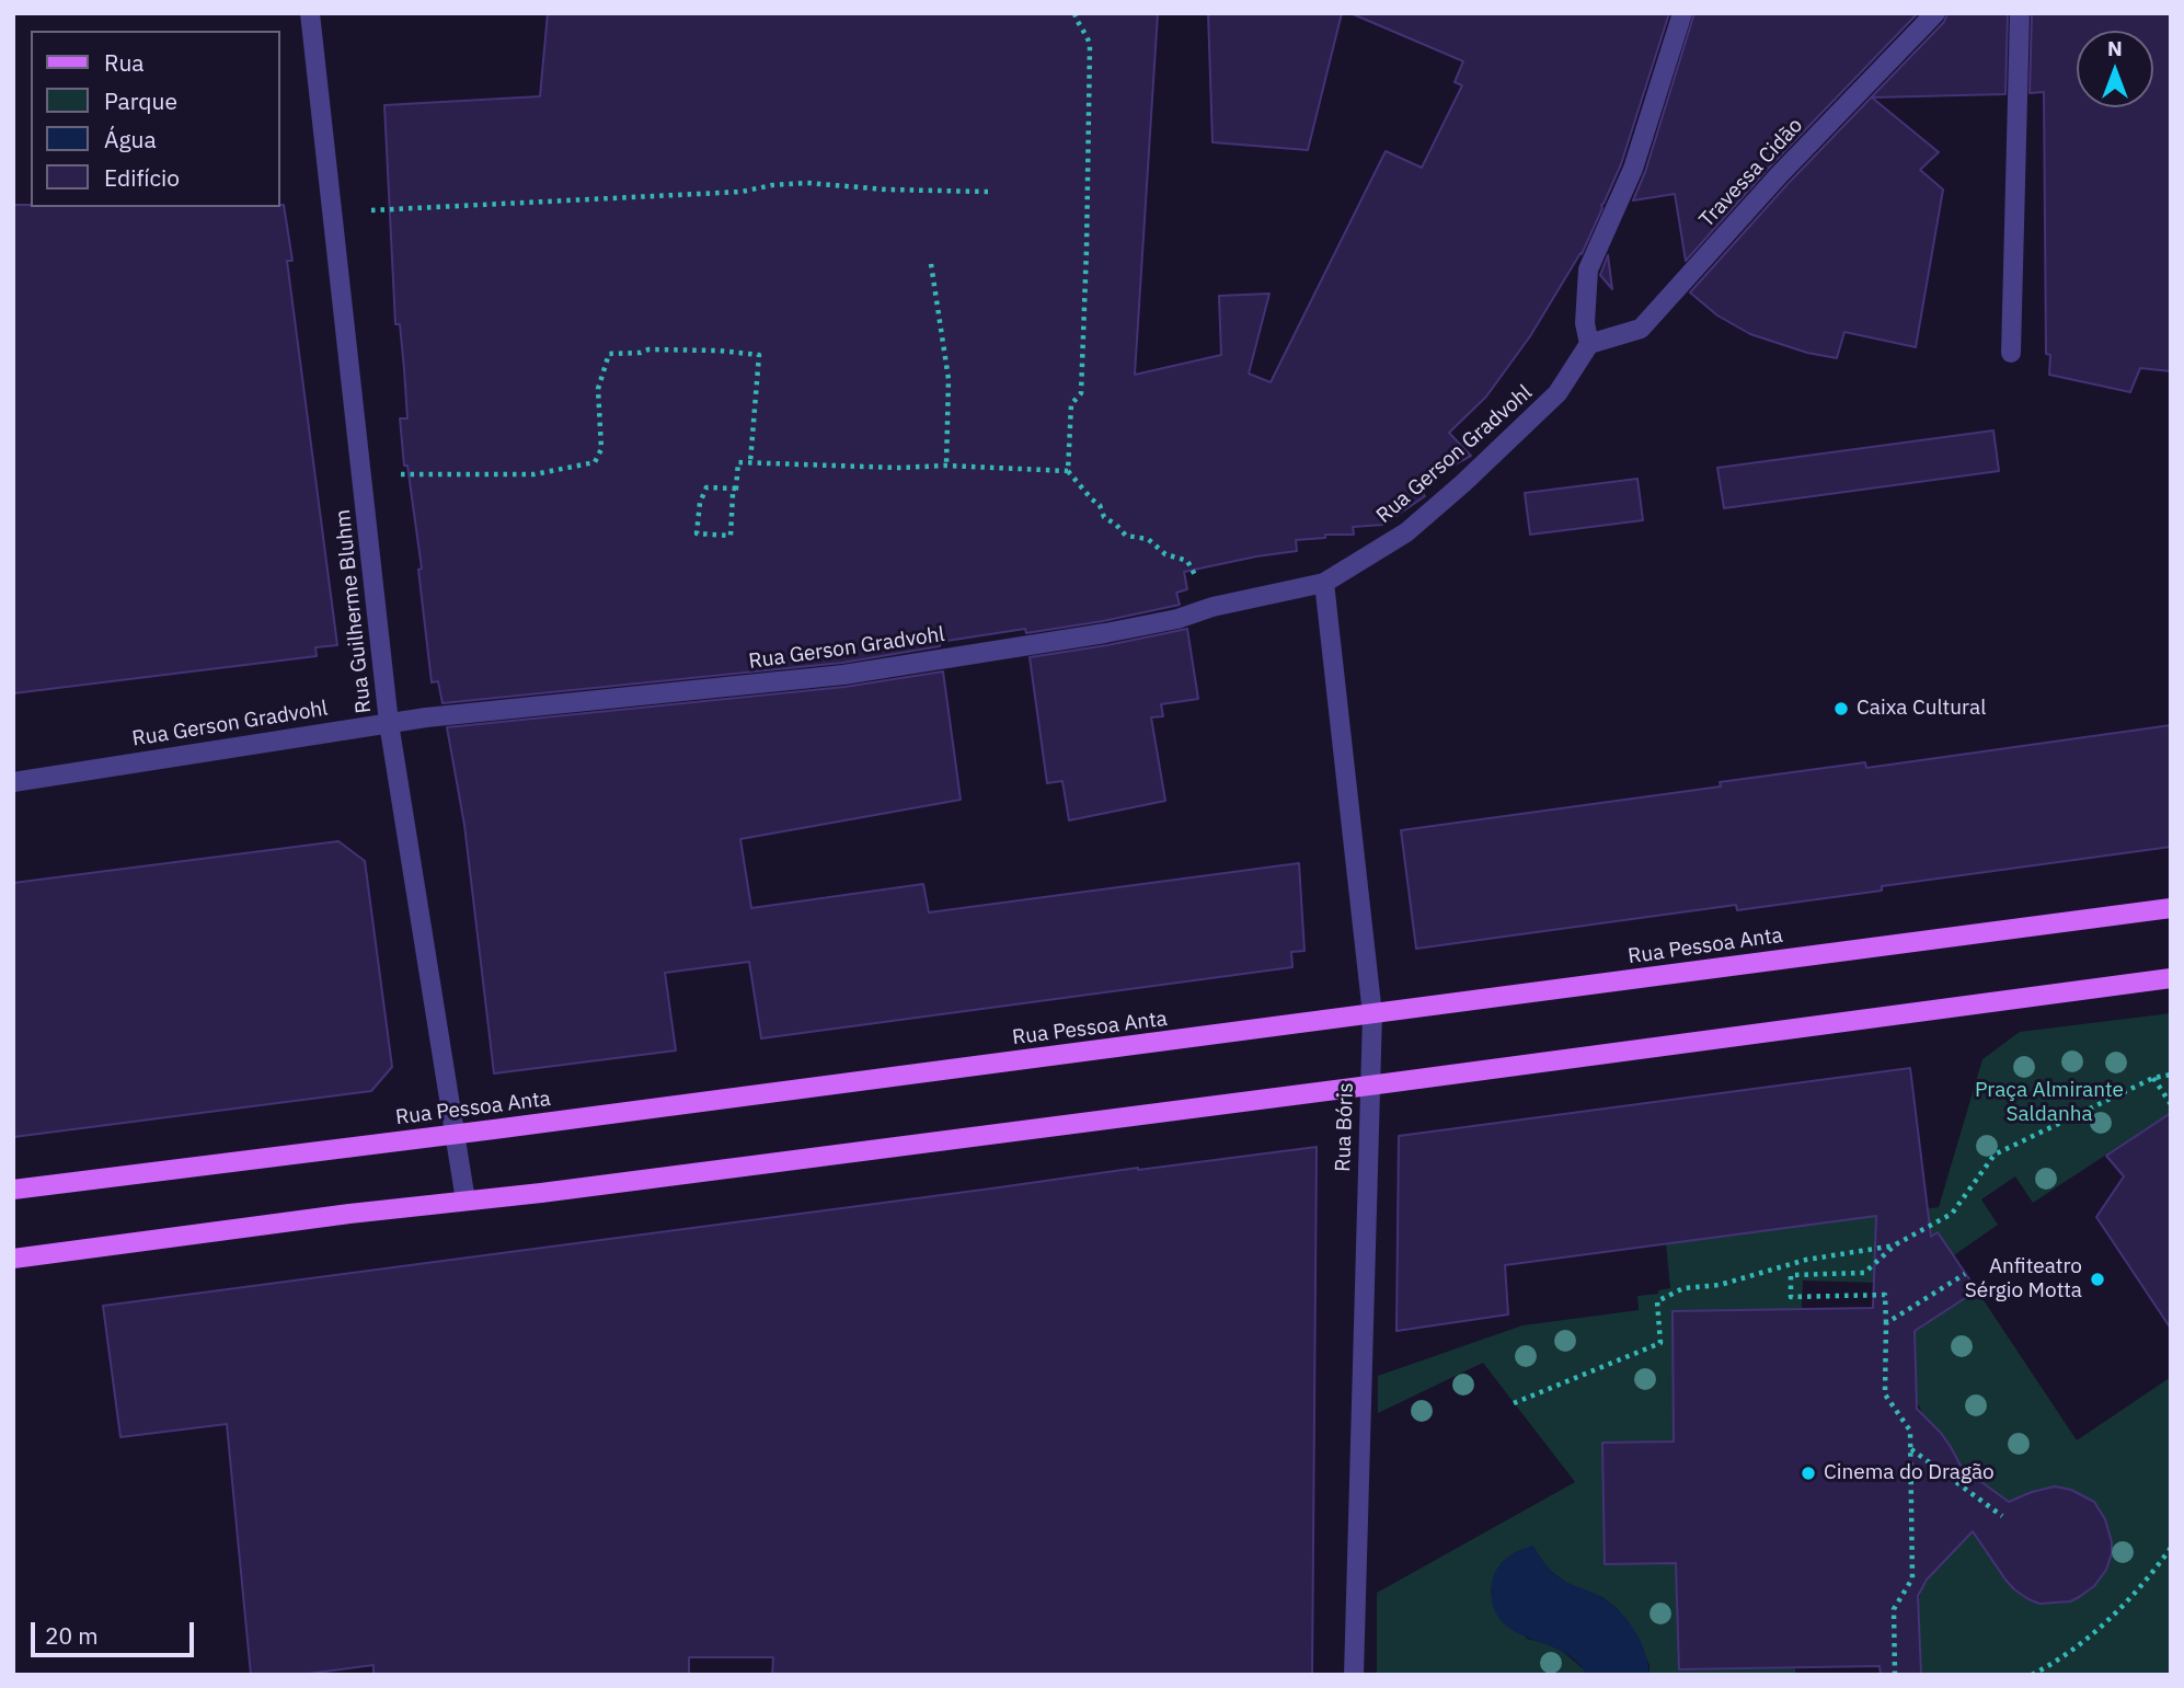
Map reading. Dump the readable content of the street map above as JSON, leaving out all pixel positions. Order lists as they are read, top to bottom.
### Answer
{
  "streets": {
    "main road": ["Rua Pessoa Anta"],
    "street": [
      "Travessa Cidão",
      "Rua Gerson Gradvohl",
      "Rua Guilherme Bluhm",
      "Rua Bóris"
    ]
  },
  "crossings": [
    ["Travessa Cidão", "Rua Gerson Gradvohl"],
    ["Rua Gerson Gradvohl", "Rua Guilherme Bluhm"],
    ["Rua Gerson Gradvohl", "Rua Bóris"],
    ["Rua Guilherme Bluhm", "Rua Pessoa Anta"],
    ["Rua Pessoa Anta", "Rua Bóris"]
  ],
  "parks": ["Praça Almirante Saldanha"],
  "places": ["Caixa Cultural", "Anfiteatro Sérgio Motta", "Cinema do Dragão"],
  "legend": [
    "Rua",
    "Parque",
    "Água",
    "Edifício"
  ],
  "scale_bar": "20 m",
  "north": "top"
}
